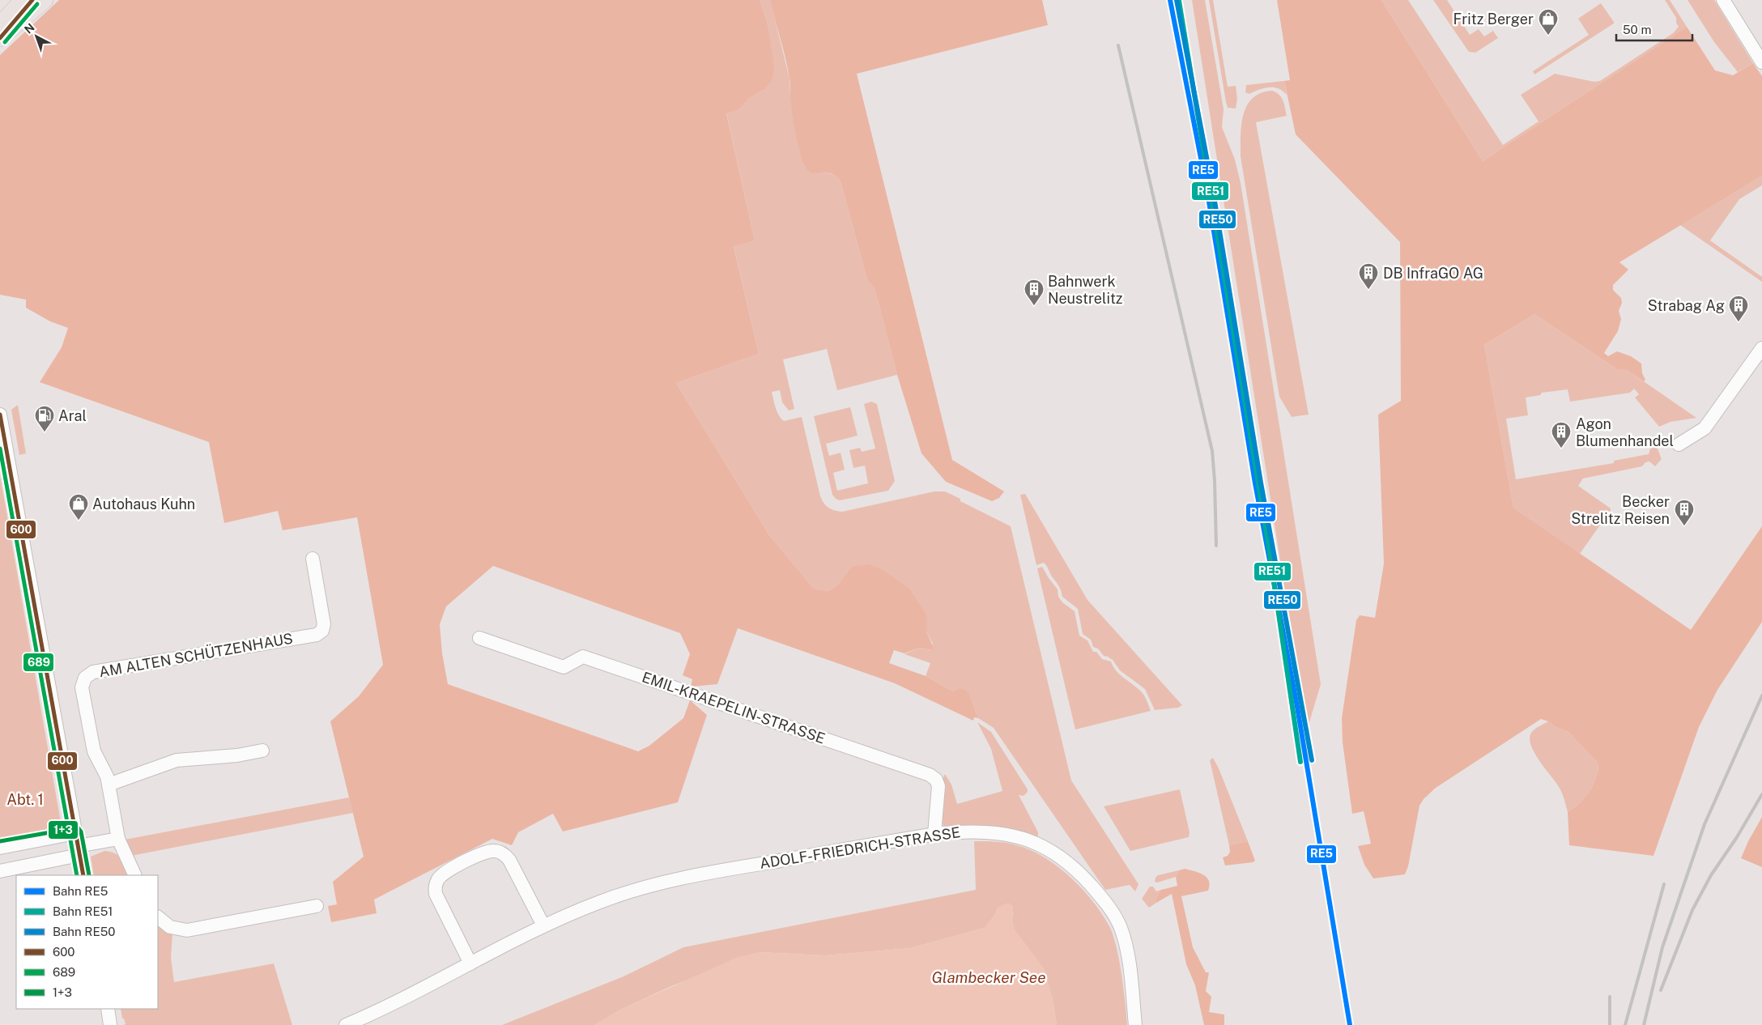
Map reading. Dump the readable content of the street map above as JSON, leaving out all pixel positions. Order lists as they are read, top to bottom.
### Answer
{
  "streets": {
    "street": ["AM ALTEN SCHÜTZENHAUS", "EMIL-KRAEPELIN-STRASSE", "ADOLF-FRIEDRICH-STRASSE"]
  },
  "crossings": [
    ["EMIL-KRAEPELIN-STRASSE", "ADOLF-FRIEDRICH-STRASSE"]
  ],
  "water": ["Glambecker See"],
  "parks": ["Abt. 1"],
  "places": {
    "shop": ["Fritz Berger", "Autohaus Kuhn"],
    "building": [
      "DB InfraGO AG",
      "Bahnwerk Neustrelitz",
      "Strabag Ag",
      "Agon Blumenhandel",
      "Becker Strelitz Reisen"
    ],
    "fuel station": ["Aral"]
  },
  "lines": [
    "rail line RE5",
    "rail line RE50",
    "transit line 600",
    "rail line RE51",
    "transit line 689",
    "transit line 1+3"
  ],
  "legend": [
    "Bahn RE5",
    "Bahn RE51",
    "Bahn RE50",
    "600",
    "689",
    "1+3"
  ],
  "scale_bar": "50 m",
  "north": "top left"
}
